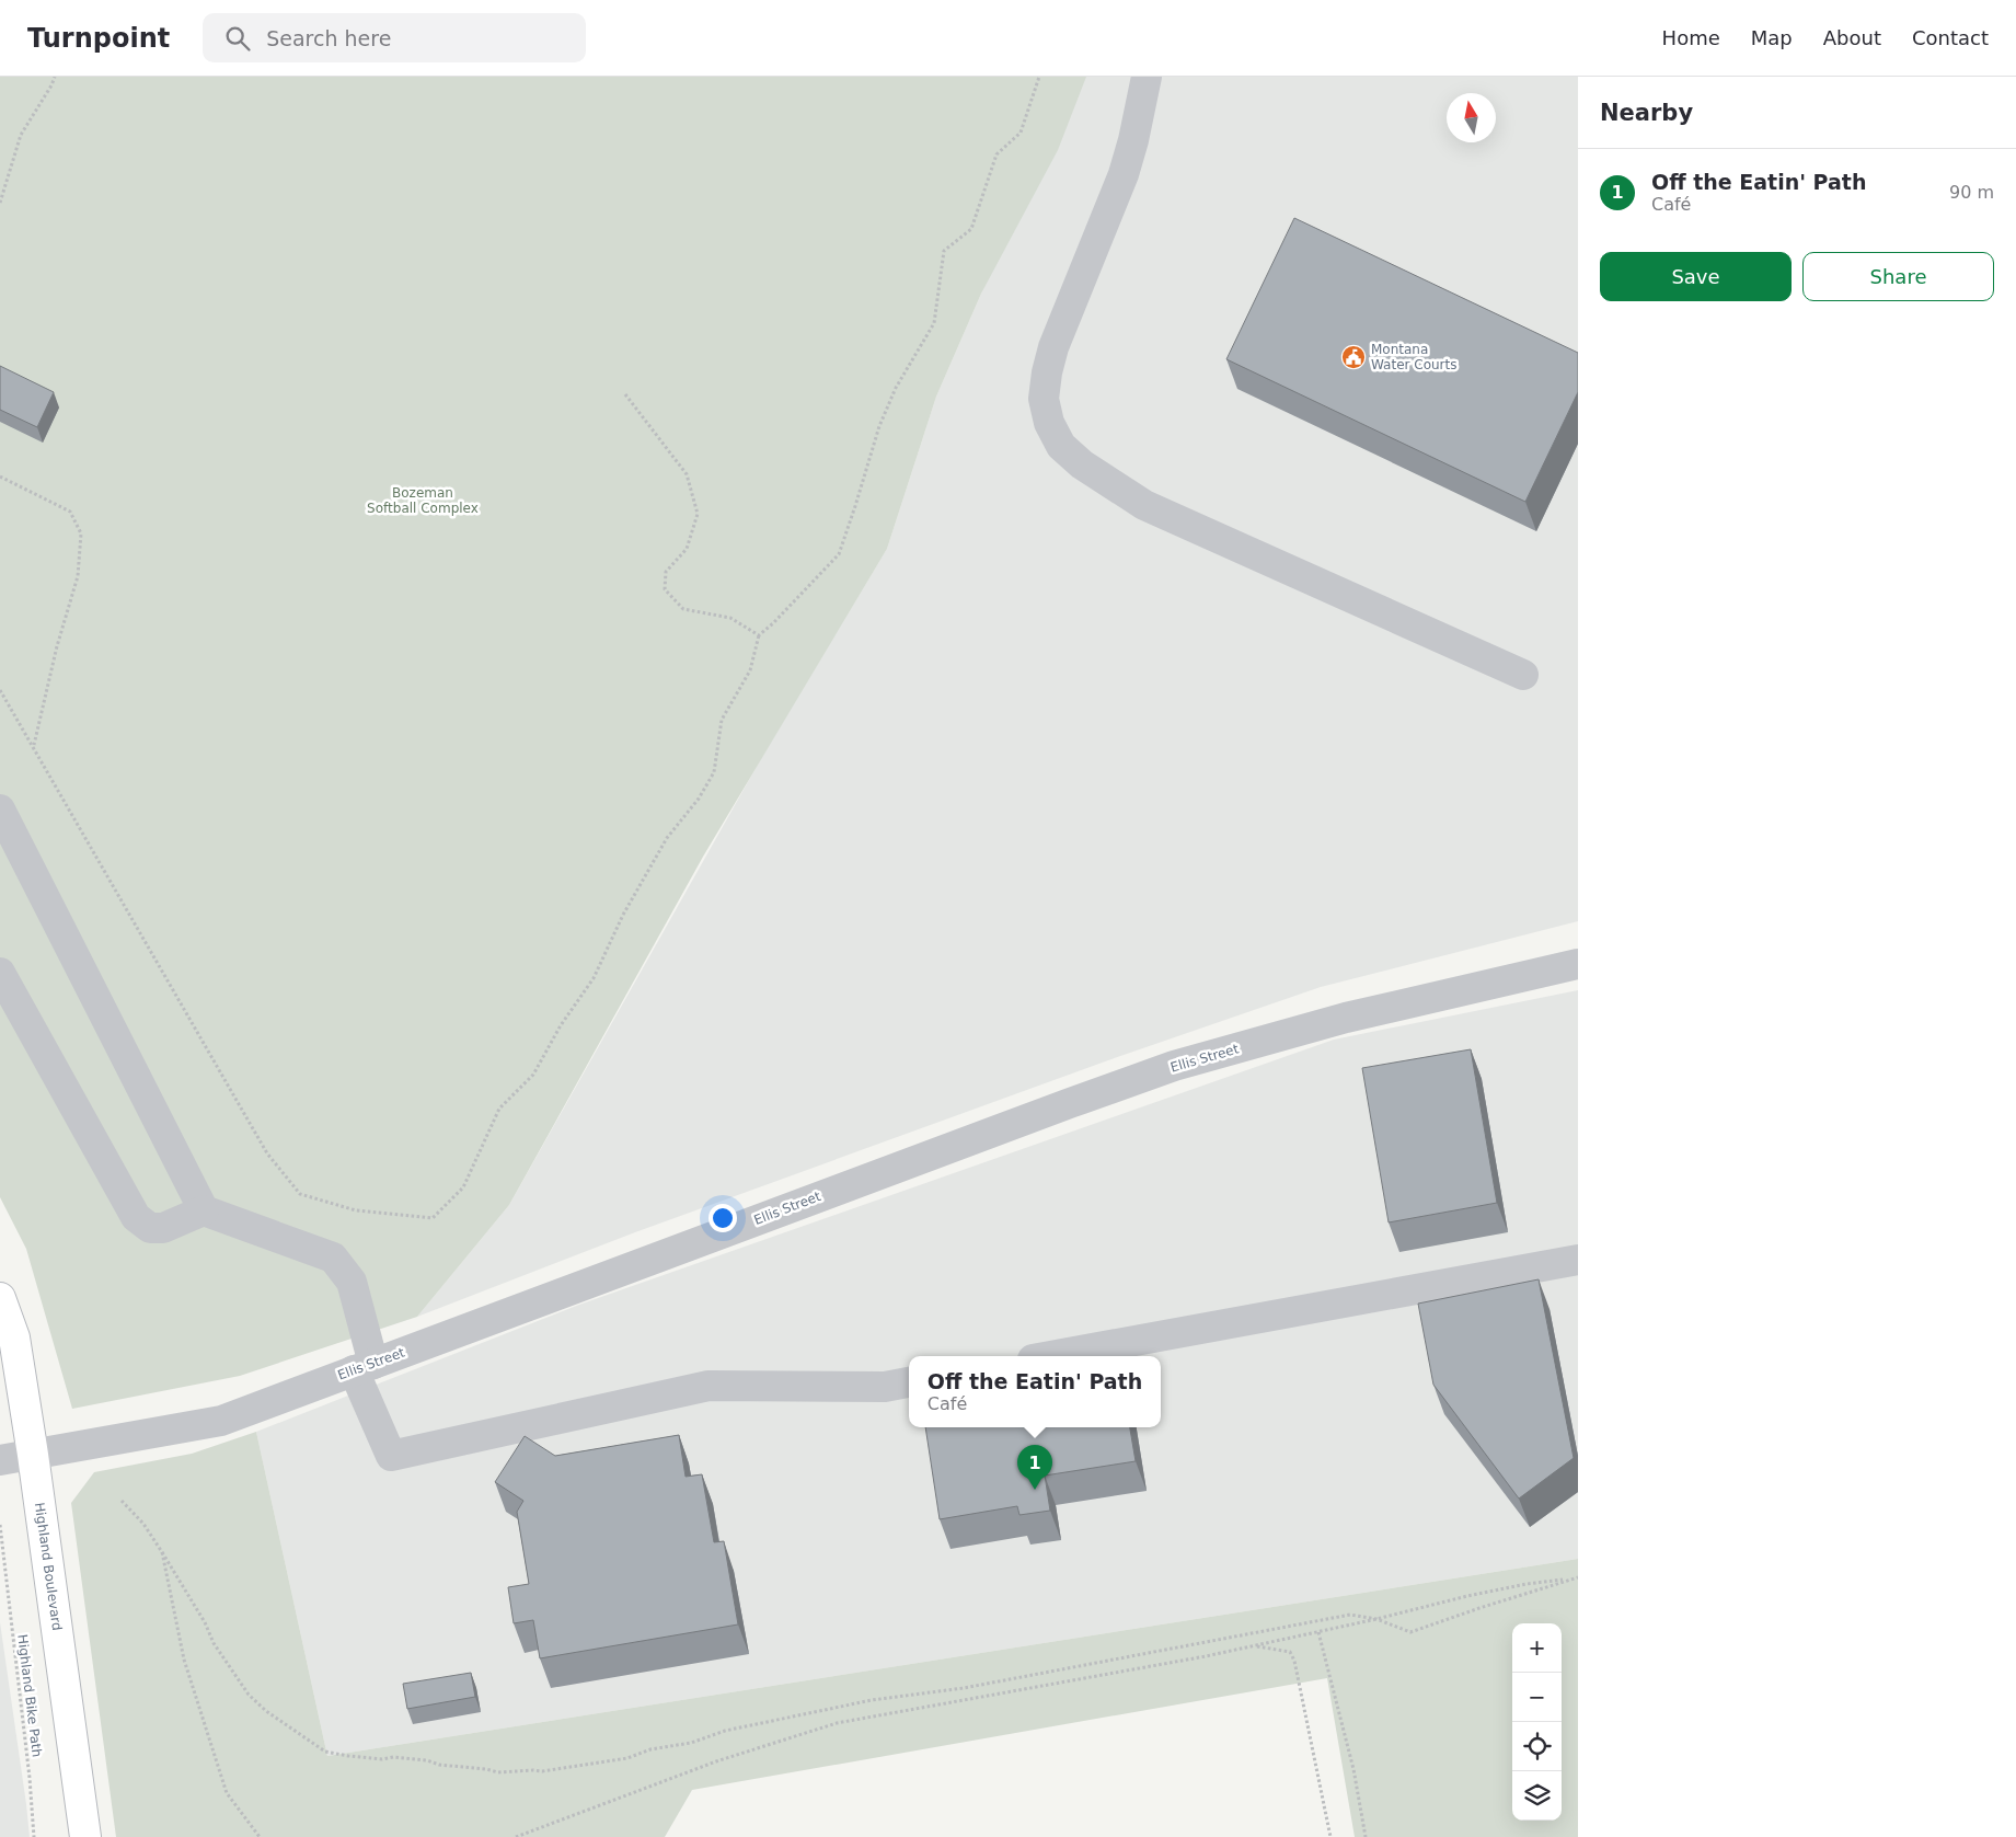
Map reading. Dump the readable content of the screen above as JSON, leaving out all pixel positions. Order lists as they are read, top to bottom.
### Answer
{
  "streets": {
    "main road": ["Highland Boulevard"],
    "street": ["Ellis Street"],
    "path": ["Highland Bike Path"]
  },
  "crossings": [
    ["Ellis Street", "Highland Boulevard"]
  ],
  "parks": ["Bozeman Softball Complex"],
  "places": {
    "public building": ["Montana Water Courts"]
  },
  "north": "top",
  "page": {
    "header": "Turnpoint",
    "search": "Search here",
    "nav": [
      "Home",
      "Map",
      "About",
      "Contact"
    ],
    "heading": "Nearby",
    "list": [
      {
        "mark": "1",
        "name": "Off the Eatin' Path",
        "note": "Café",
        "value": "90 m"
      }
    ],
    "buttons": ["Save", "Share"],
    "popup": ["Off the Eatin' Path", "Café"],
    "pins": "1",
    "map_buttons": ["+", "−"]
  }
}
